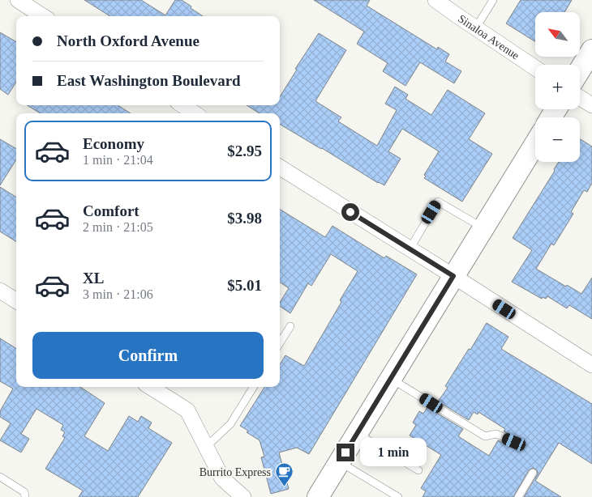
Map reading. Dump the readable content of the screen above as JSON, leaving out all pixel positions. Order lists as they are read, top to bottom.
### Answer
{
  "streets": {
    "street": ["Sinaloa Avenue"]
  },
  "places": {
    "cafe": ["Burrito Express"]
  },
  "north": "top left",
  "page": {
    "map_buttons": ["+", "−"],
    "banner": ["North Oxford Avenue", "East Washington Boulevard"],
    "list": [
      {
        "name": "Economy",
        "note": "1 min · 21:04",
        "value": "$2.95"
      },
      {
        "name": "Comfort",
        "note": "2 min · 21:05",
        "value": "$3.98"
      },
      {
        "name": "XL",
        "note": "3 min · 21:06",
        "value": "$5.01"
      }
    ],
    "buttons": "Confirm",
    "bubble": "1 min"
  }
}
